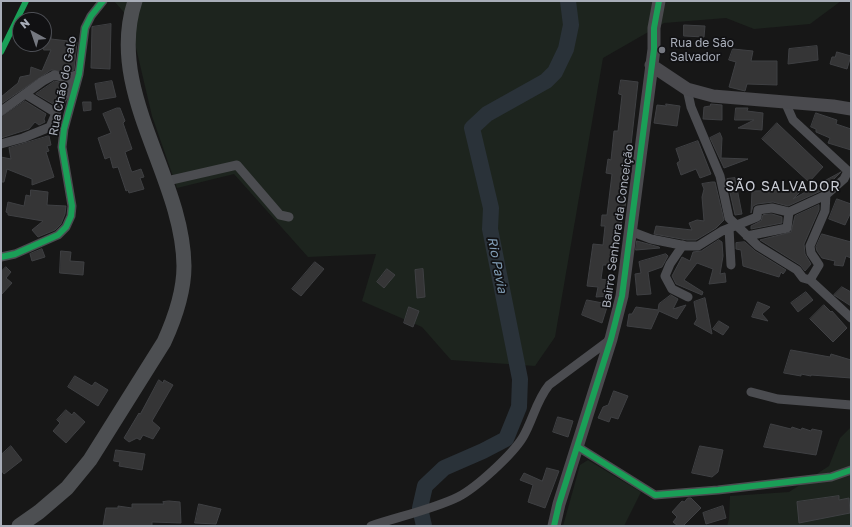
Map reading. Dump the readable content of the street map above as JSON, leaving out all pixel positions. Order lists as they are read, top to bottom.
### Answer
{
  "streets": {
    "street": ["Rua Chão do Galo", "Bairro Senhora da Conceição"]
  },
  "districts": ["SÃO SALVADOR"],
  "water": ["Rio Pavia"],
  "places": ["Rua de São Salvador"],
  "north": "top left"
}
